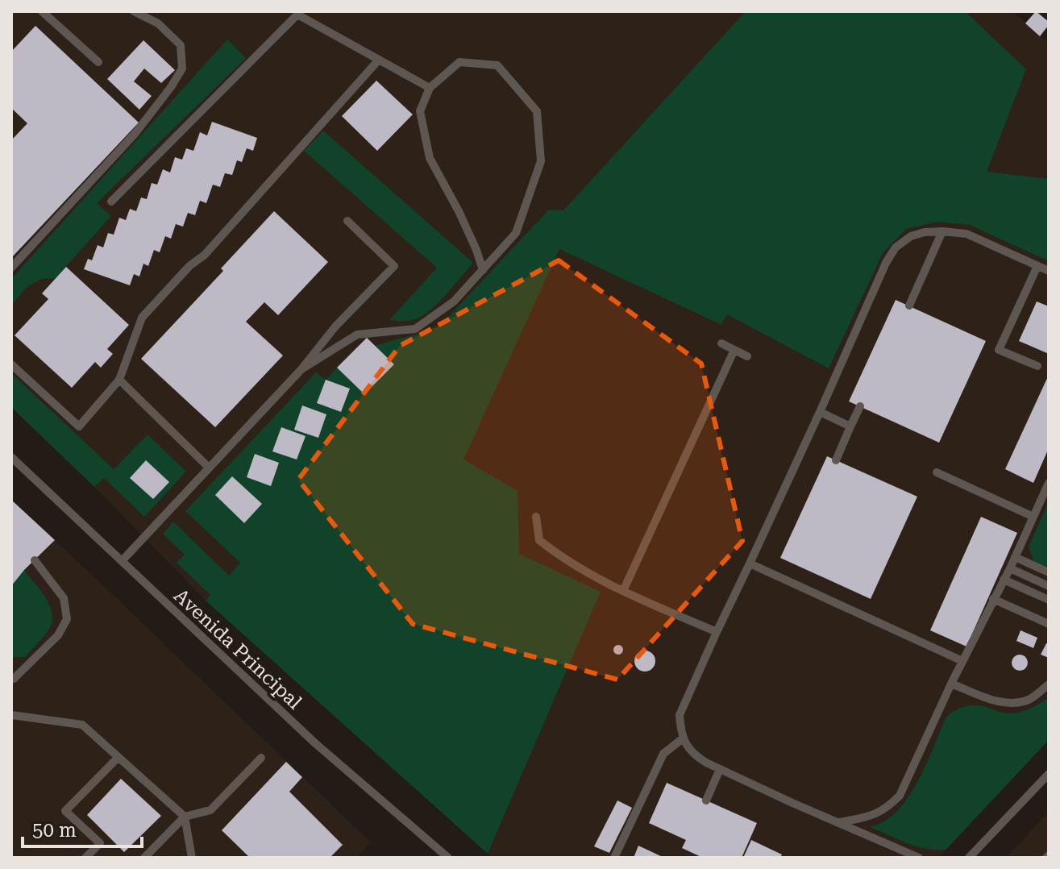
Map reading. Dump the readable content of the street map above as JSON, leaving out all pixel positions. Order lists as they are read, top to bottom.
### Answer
{
  "streets": {
    "lane": ["Avenida Principal"]
  },
  "scale_bar": "50 m"
}
